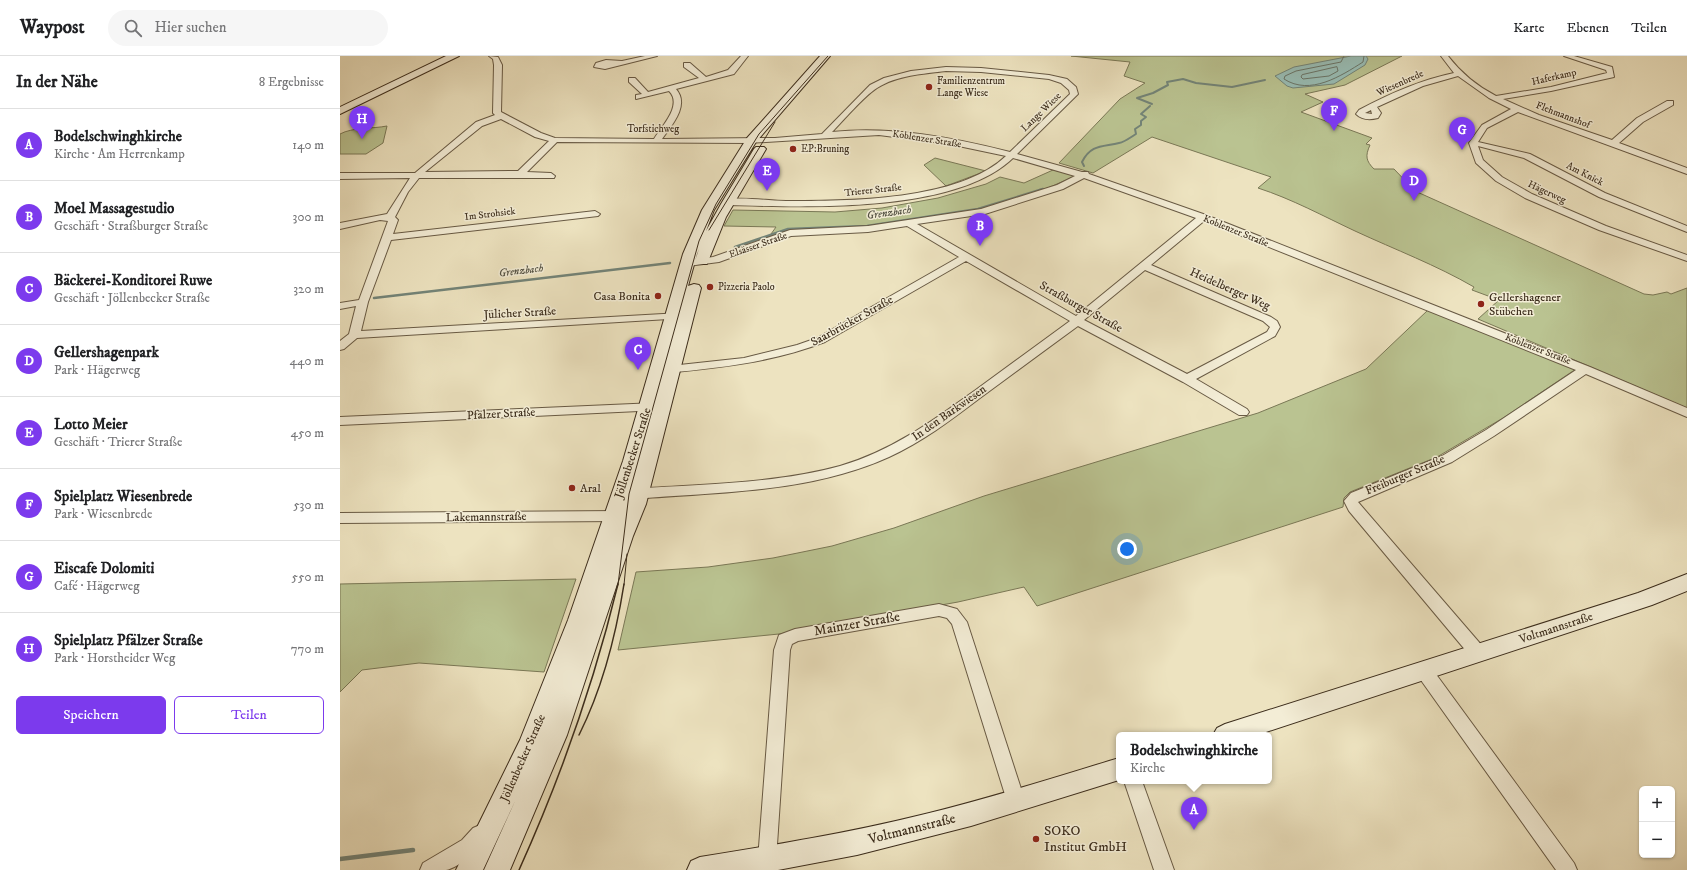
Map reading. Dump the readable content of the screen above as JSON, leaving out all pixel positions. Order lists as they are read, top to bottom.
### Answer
{
  "streets": {
    "main road": ["Jöllenbecker Straße", "Voltmannstraße"],
    "street": [
      "Haferkamp",
      "Wiesenbrede",
      "Lange Wiese",
      "Flehmannshof",
      "Torfstichweg",
      "Koblenzer Straße",
      "Am Knick",
      "Trierer Straße",
      "Hägerweg",
      "Im Strohsiek",
      "Elsässer Straße",
      "Heidelberger Weg",
      "Straßburger Straße",
      "Jülicher Straße",
      "Saarbrücker Straße",
      "In den Barkwiesen",
      "Pfälzer Straße",
      "Freiburger Straße",
      "Lakemannstraße",
      "Mainzer Straße"
    ]
  },
  "crossings": [
    ["Haferkamp", "Flehmannshof"],
    ["Wiesenbrede", "Flehmannshof"],
    ["Lange Wiese", "Koblenzer Straße"],
    ["Lange Wiese", "Trierer Straße"],
    ["Torfstichweg", "Koblenzer Straße"],
    ["Torfstichweg", "Jöllenbecker Straße"],
    ["Koblenzer Straße", "Trierer Straße"],
    ["Koblenzer Straße", "Elsässer Straße"],
    ["Koblenzer Straße", "In den Barkwiesen"],
    ["Koblenzer Straße", "Jöllenbecker Straße"],
    ["Koblenzer Straße", "Freiburger Straße"],
    ["Am Knick", "Hägerweg"],
    ["Trierer Straße", "Jöllenbecker Straße"],
    ["Elsässer Straße", "Straßburger Straße"],
    ["Elsässer Straße", "Jöllenbecker Straße"],
    ["Heidelberger Weg", "Straßburger Straße"],
    ["Heidelberger Weg", "In den Barkwiesen"],
    ["Straßburger Straße", "Saarbrücker Straße"],
    ["Straßburger Straße", "In den Barkwiesen"],
    ["Jülicher Straße", "Jöllenbecker Straße"],
    ["Saarbrücker Straße", "Jöllenbecker Straße"],
    ["In den Barkwiesen", "Jöllenbecker Straße"],
    ["Pfälzer Straße", "Jöllenbecker Straße"],
    ["Jöllenbecker Straße", "Lakemannstraße"],
    ["Freiburger Straße", "Voltmannstraße"],
    ["Mainzer Straße", "Voltmannstraße"]
  ],
  "water": ["Grenzbach"],
  "places": [
    "Familienzentrum Lange Wiese",
    "EP:Bruning",
    "Pizzeria Paolo",
    "Casa Bonita",
    "Gellershagener Stübchen",
    "Aral",
    "SOKO Institut GmbH"
  ],
  "page": {
    "header": "Waypost",
    "search": "Hier suchen",
    "nav": ["Karte", "Ebenen", "Teilen"],
    "heading": ["In der Nähe", "8 Ergebnisse"],
    "pins": [
      "F",
      "H",
      "G",
      "E",
      "D",
      "B",
      "C",
      "A"
    ],
    "list": [
      {
        "mark": "A",
        "name": "Bodelschwinghkirche",
        "note": "Kirche · Am Herrenkamp",
        "value": "140 m"
      },
      {
        "mark": "B",
        "name": "Moel Massagestudio",
        "note": "Geschäft · Straßburger Straße",
        "value": "300 m"
      },
      {
        "mark": "C",
        "name": "Bäckerei-Konditorei Ruwe",
        "note": "Geschäft · Jöllenbecker Straße",
        "value": "320 m"
      },
      {
        "mark": "D",
        "name": "Gellershagenpark",
        "note": "Park · Hägerweg",
        "value": "440 m"
      },
      {
        "mark": "E",
        "name": "Lotto Meier",
        "note": "Geschäft · Trierer Straße",
        "value": "450 m"
      },
      {
        "mark": "F",
        "name": "Spielplatz Wiesenbrede",
        "note": "Park · Wiesenbrede",
        "value": "530 m"
      },
      {
        "mark": "G",
        "name": "Eiscafe Dolomiti",
        "note": "Café · Hägerweg",
        "value": "550 m"
      },
      {
        "mark": "H",
        "name": "Spielplatz Pfälzer Straße",
        "note": "Park · Horstheider Weg",
        "value": "770 m"
      }
    ],
    "buttons": ["Speichern", "Teilen"],
    "popup": ["Bodelschwinghkirche", "Kirche"],
    "map_buttons": ["+", "−"]
  }
}
